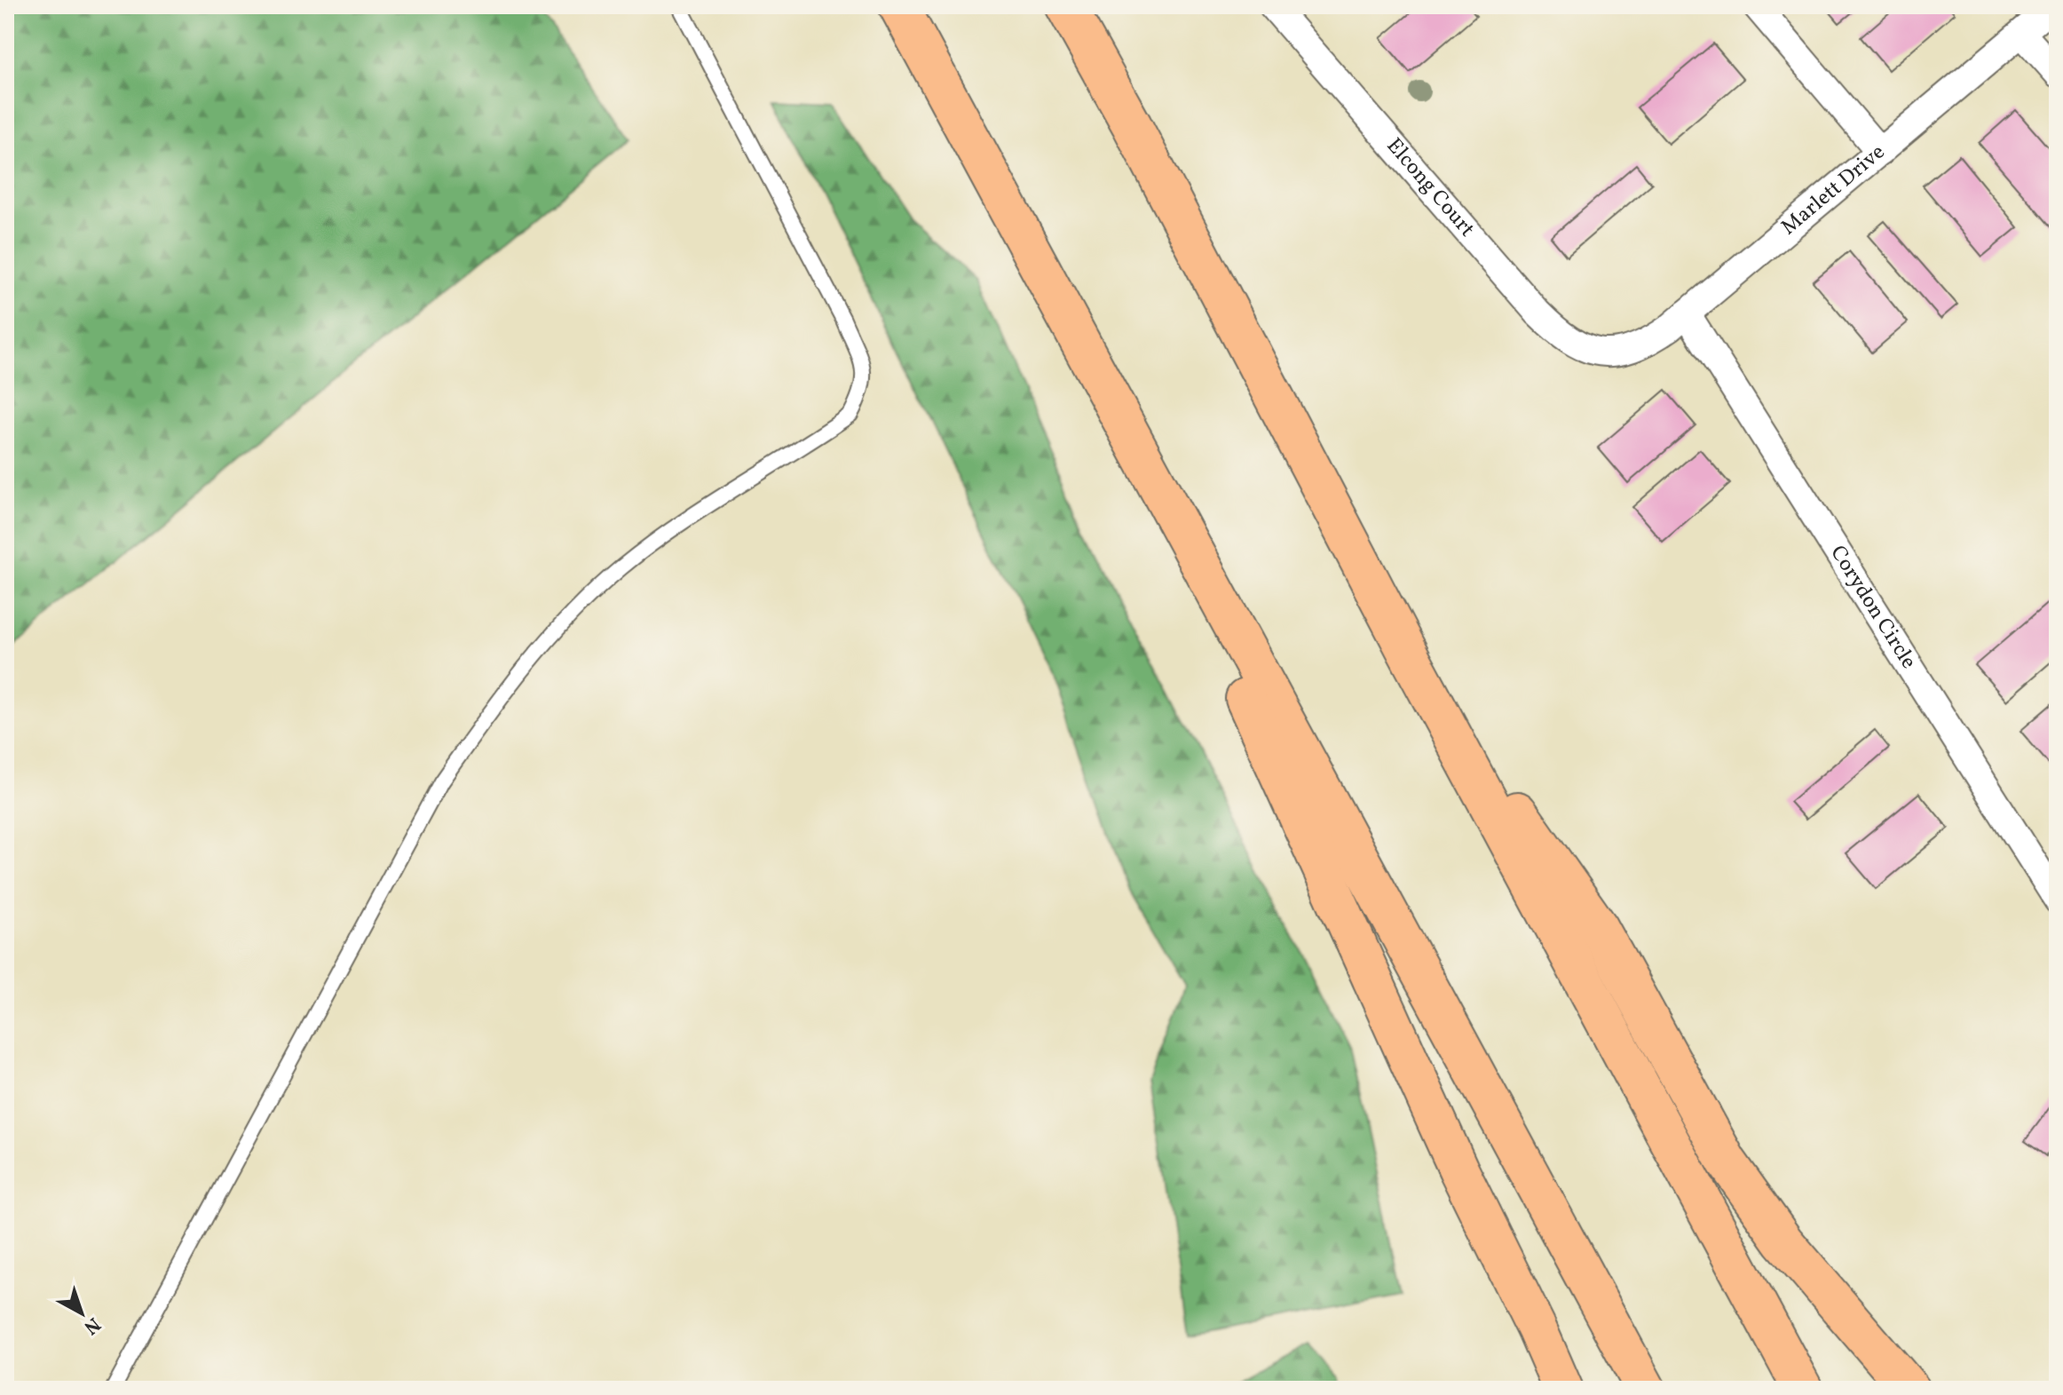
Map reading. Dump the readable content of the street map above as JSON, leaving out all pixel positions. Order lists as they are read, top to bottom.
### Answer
{
  "streets": {
    "street": ["Elcong Court", "Marlett Drive", "Corydon Circle"]
  },
  "crossings": [
    ["Elcong Court", "Marlett Drive"],
    ["Marlett Drive", "Corydon Circle"]
  ],
  "north": "bottom right"
}
